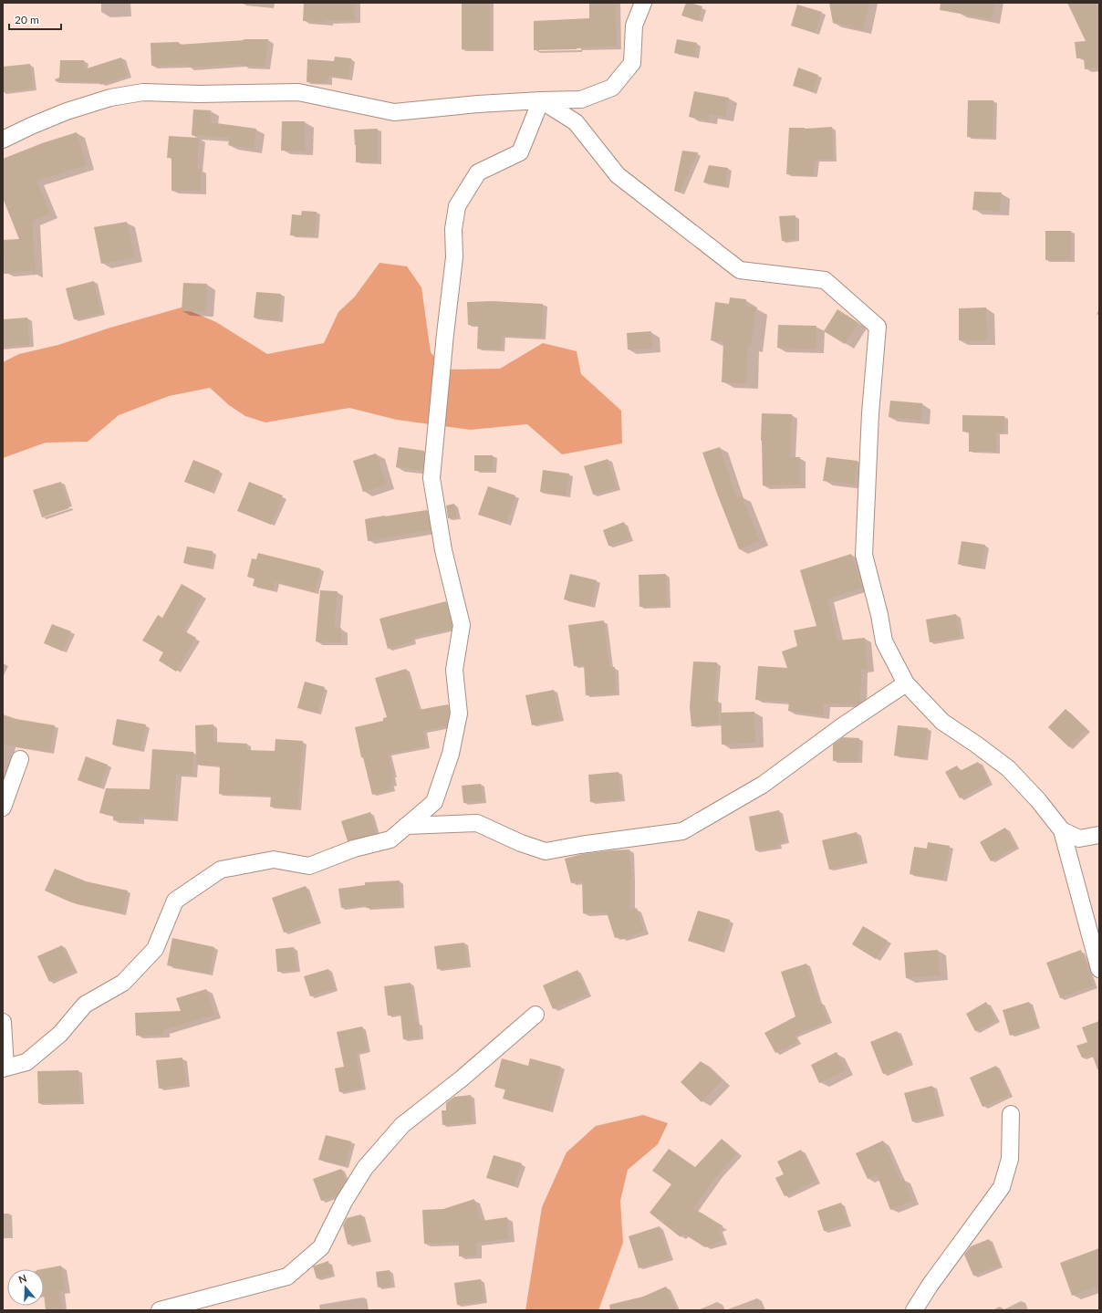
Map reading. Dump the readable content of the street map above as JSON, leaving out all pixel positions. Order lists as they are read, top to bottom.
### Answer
{
  "scale_bar": "20 m",
  "north": "top"
}
